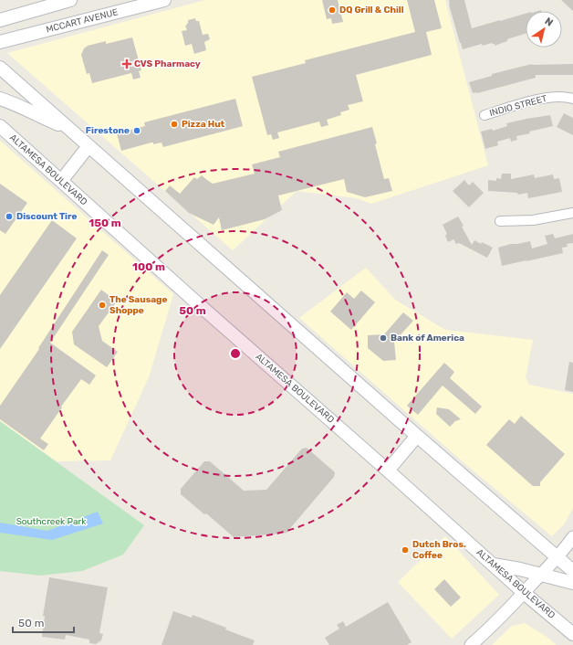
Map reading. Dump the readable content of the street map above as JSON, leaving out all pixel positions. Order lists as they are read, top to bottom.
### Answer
{
  "streets": {
    "main road": ["MCCART AVENUE", "ALTAMESA BOULEVARD"],
    "street": ["INDIO STREET"]
  },
  "parks": ["Southcreek Park"],
  "places": {
    "other": [
      "DQ Grill & Chill",
      "Pizza Hut",
      "Firestone",
      "Discount Tire",
      "The Sausage Shoppe",
      "Bank of America",
      "Dutch Bros. Coffee"
    ],
    "health": ["CVS Pharmacy"]
  },
  "scale_bar": "50 m",
  "north": "top right",
  "rings": ["150 m", "100 m", "50 m"]
}
